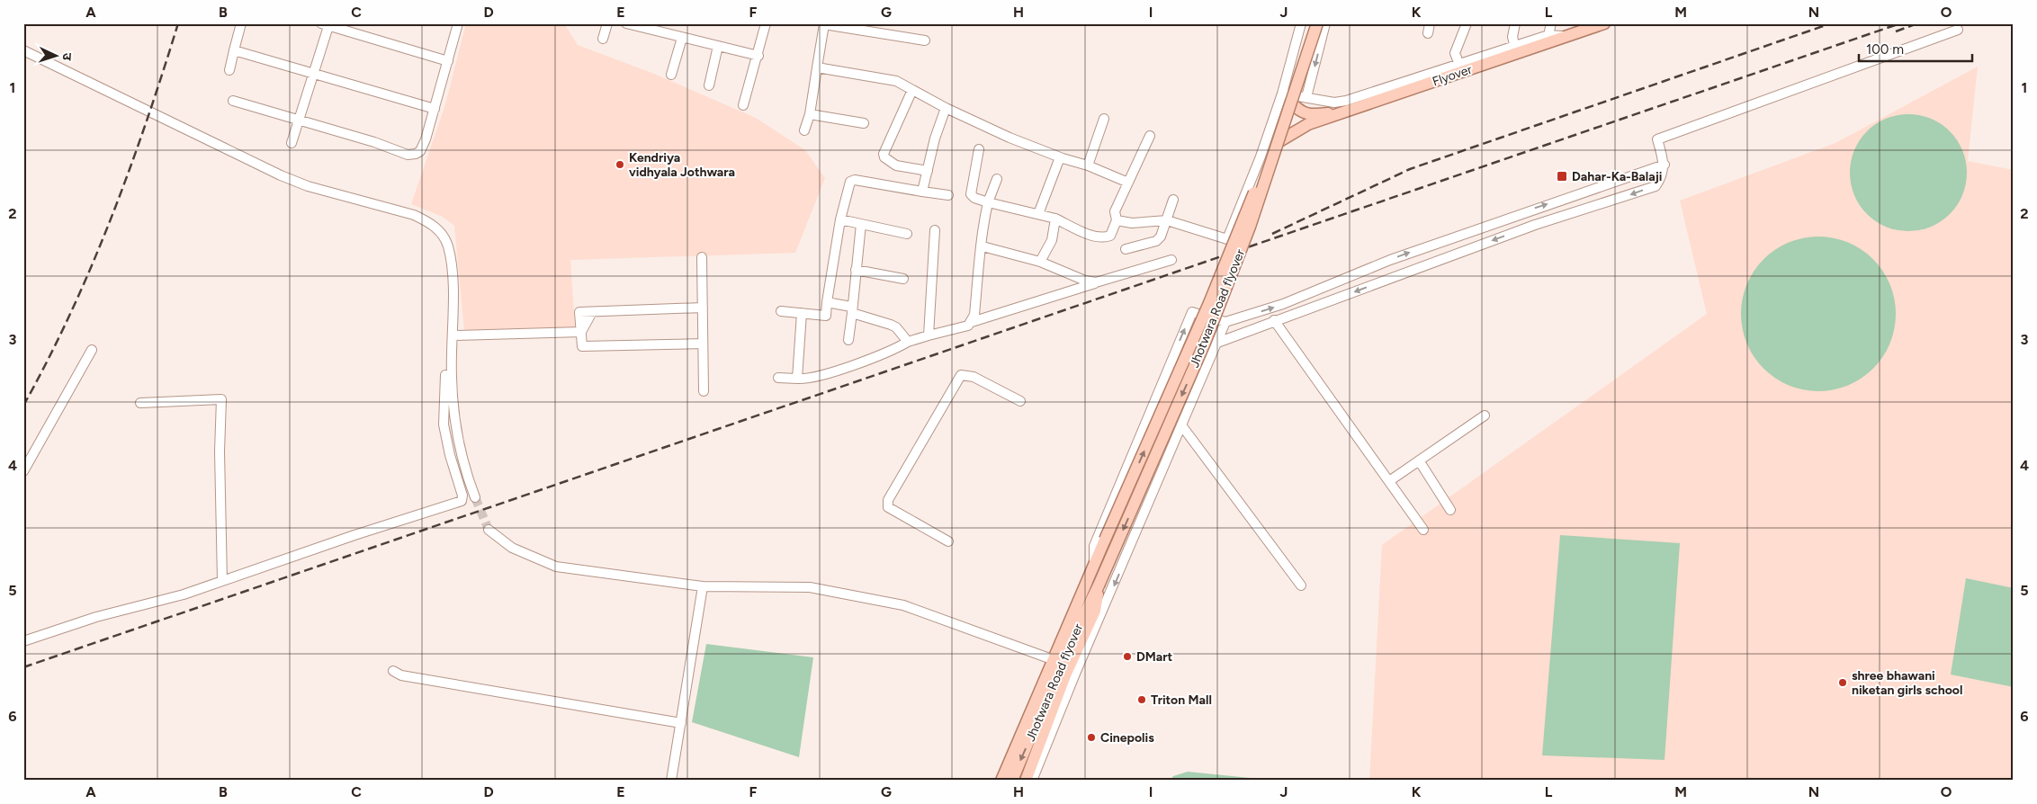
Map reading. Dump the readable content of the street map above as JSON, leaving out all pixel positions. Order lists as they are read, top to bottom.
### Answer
{
  "streets": {
    "main road": ["Flyover", "Jhotwara Road flyover"]
  },
  "crossings": [
    ["Flyover", "Jhotwara Road flyover"]
  ],
  "places": {
    "other": [
      "Kendriya vidhyala Jothwara",
      "DMart",
      "shree bhawani niketan girls school",
      "Triton Mall",
      "Cinepolis"
    ],
    "transit": ["Dahar-Ka-Balaji"]
  },
  "scale_bar": "100 m",
  "north": "right",
  "grid": {
    "columns": [
      "A",
      "B",
      "C",
      "D",
      "E",
      "F",
      "G",
      "H",
      "I",
      "J",
      "K",
      "L",
      "M",
      "N",
      "O"
    ],
    "rows": [
      "1",
      "2",
      "3",
      "4",
      "5",
      "6"
    ]
  }
}
